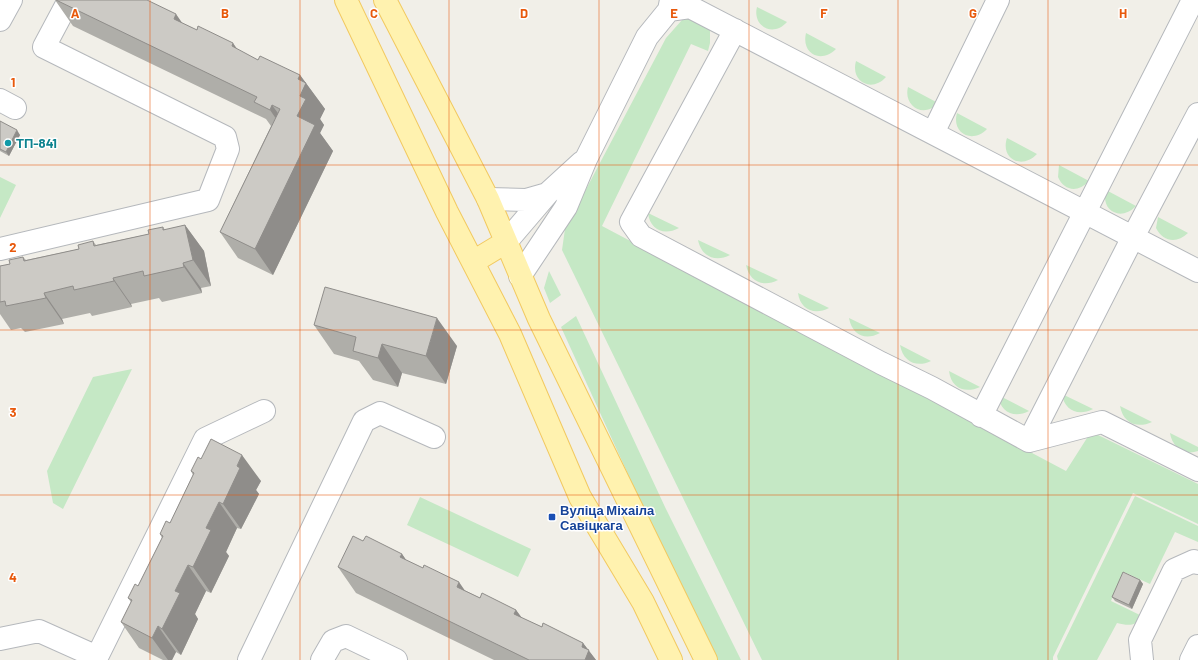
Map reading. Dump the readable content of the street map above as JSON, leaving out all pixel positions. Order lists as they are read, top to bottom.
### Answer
{
  "places": {
    "other": ["ТП-841"],
    "transit": ["Вуліца Міхаіла Савіцкага"]
  },
  "grid": {
    "columns": [
      "A",
      "B",
      "C",
      "D",
      "E",
      "F",
      "G",
      "H"
    ],
    "rows": [
      "1",
      "2",
      "3",
      "4"
    ]
  }
}
